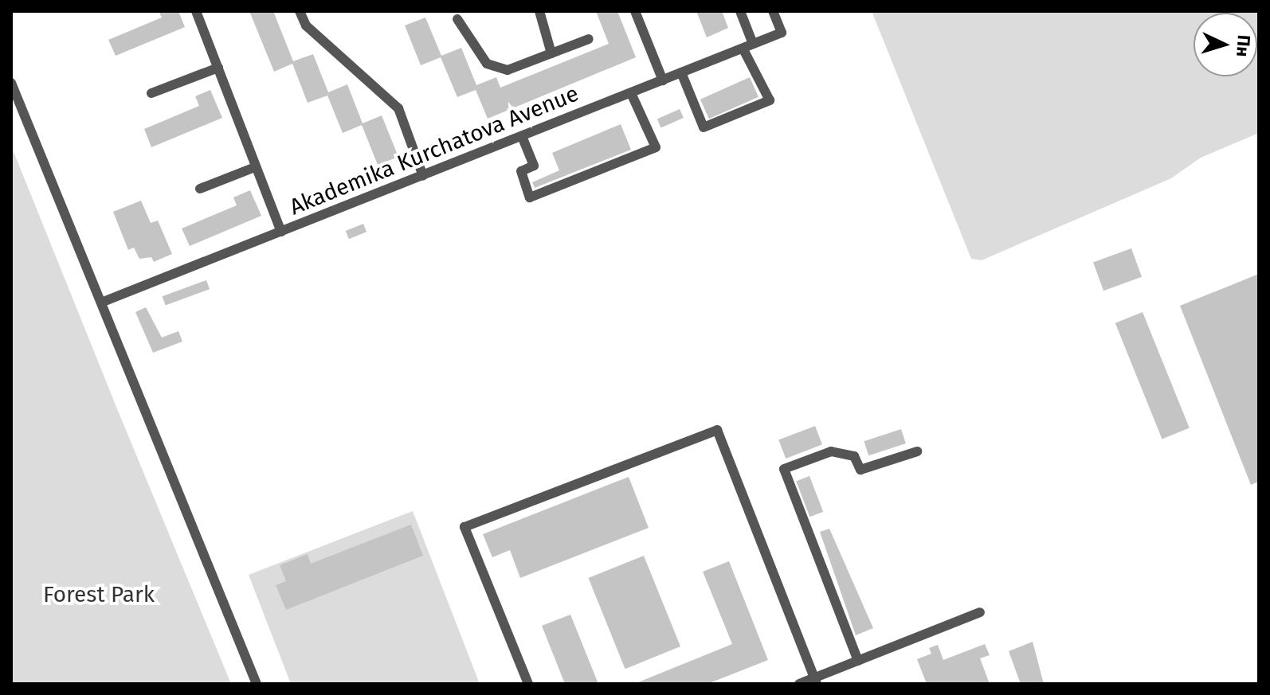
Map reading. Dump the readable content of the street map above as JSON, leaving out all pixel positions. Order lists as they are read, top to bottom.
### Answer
{
  "streets": {
    "street": ["Akademika Kurchatova Avenue"]
  },
  "parks": ["Forest Park"],
  "north": "right"
}
